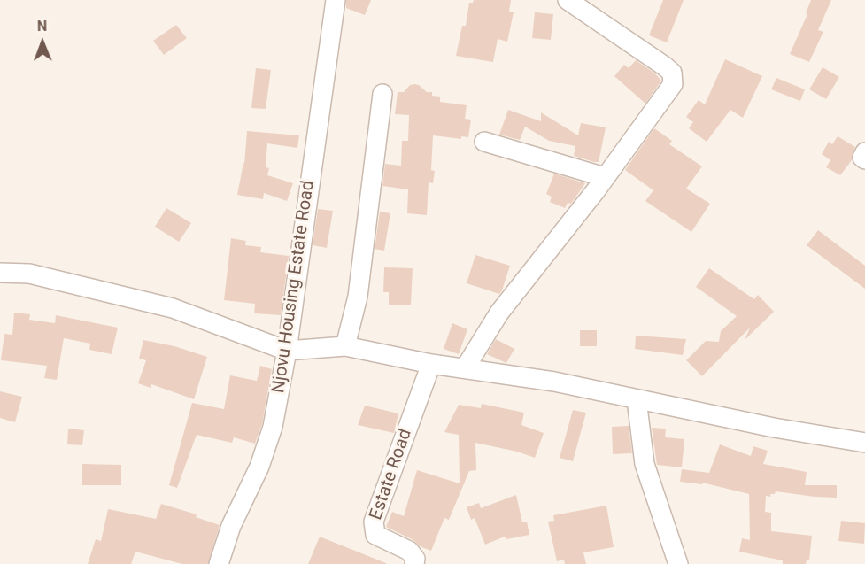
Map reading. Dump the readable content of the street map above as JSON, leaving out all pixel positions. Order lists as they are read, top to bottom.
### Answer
{
  "streets": {
    "street": ["Njovu Housing Estate Road", "Estate Road"]
  },
  "north": "top"
}
